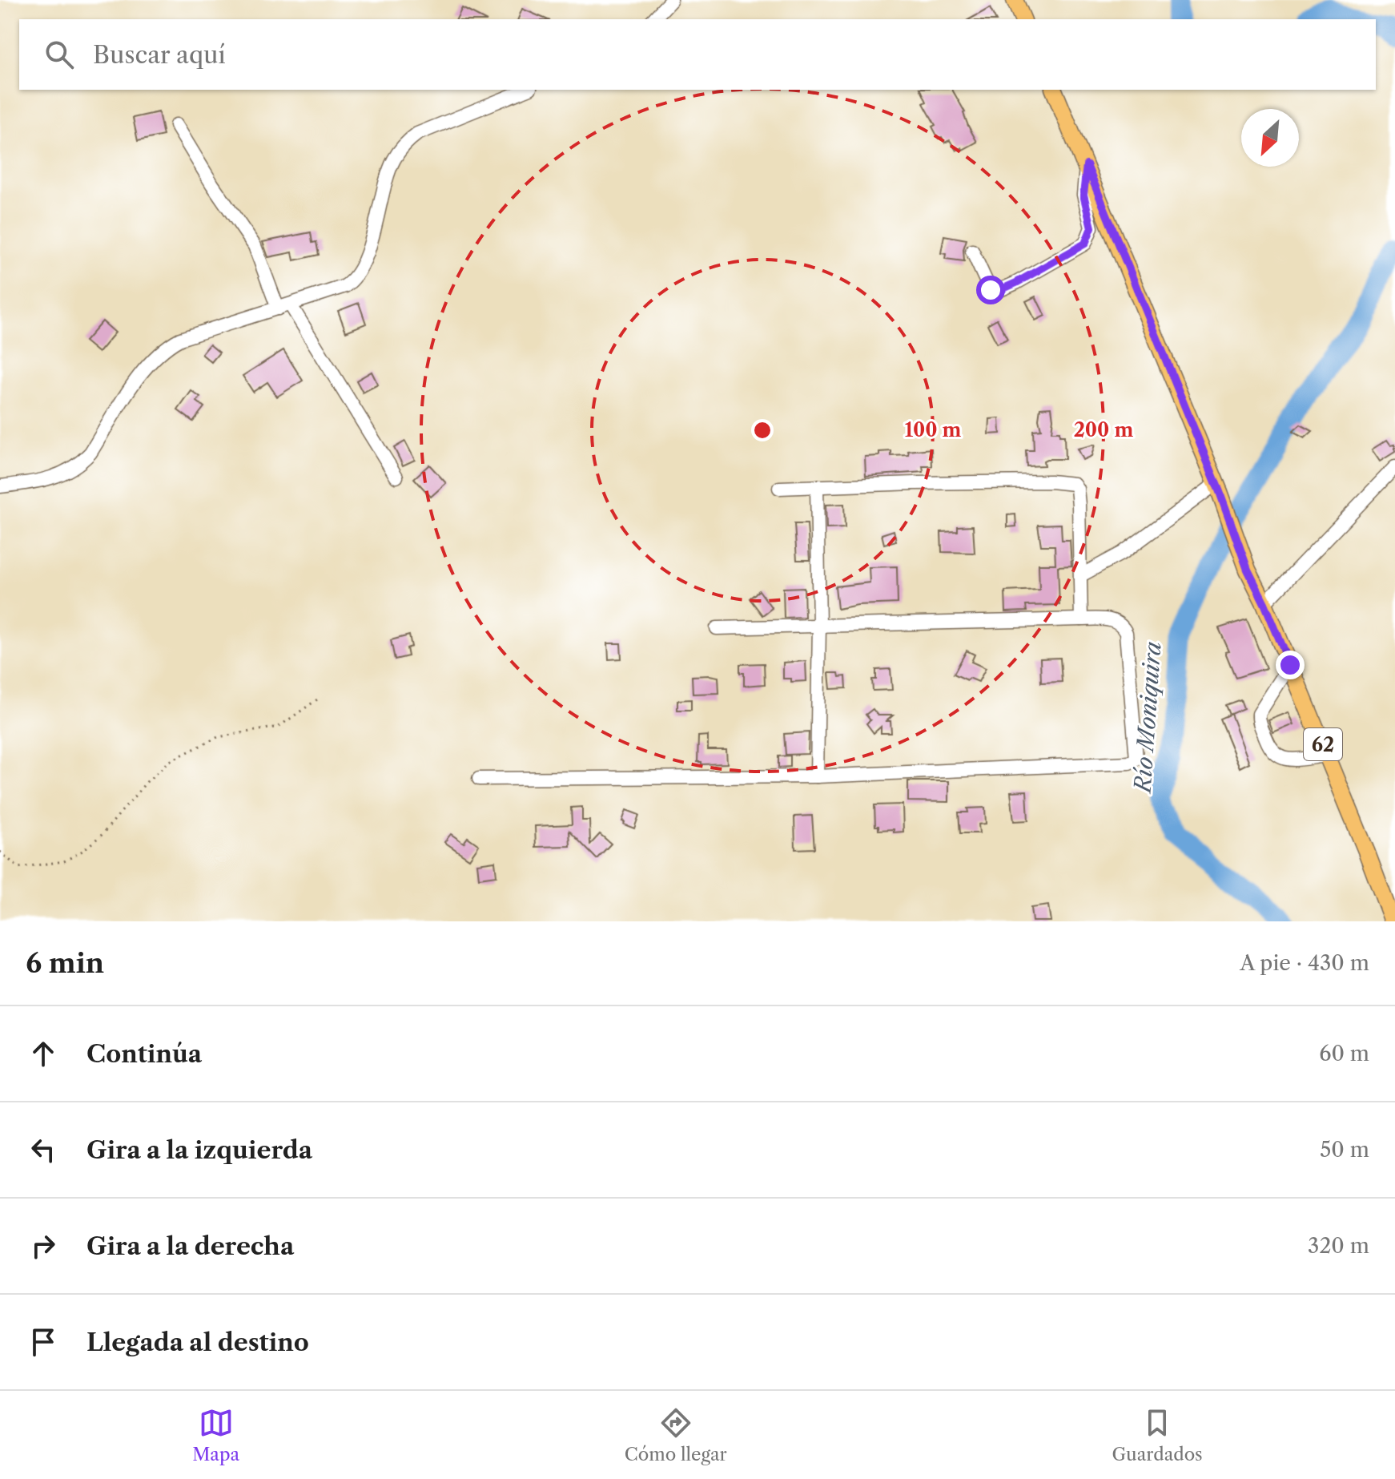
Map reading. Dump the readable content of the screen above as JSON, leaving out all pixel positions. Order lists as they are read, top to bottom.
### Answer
{
  "streets": {
    "main road": ["62"]
  },
  "water": ["Río Moniquira"],
  "north": "bottom left",
  "page": {
    "search": "Buscar aquí",
    "heading": ["6 min", "A pie · 430 m"],
    "list": [
      ["Continúa", "60 m"],
      ["Gira a la izquierda", "50 m"],
      ["Gira a la derecha", "320 m"],
      "Llegada al destino"
    ],
    "nav": ["Mapa", "Cómo llegar", "Guardados"]
  },
  "rings": ["100 m", "200 m"]
}
